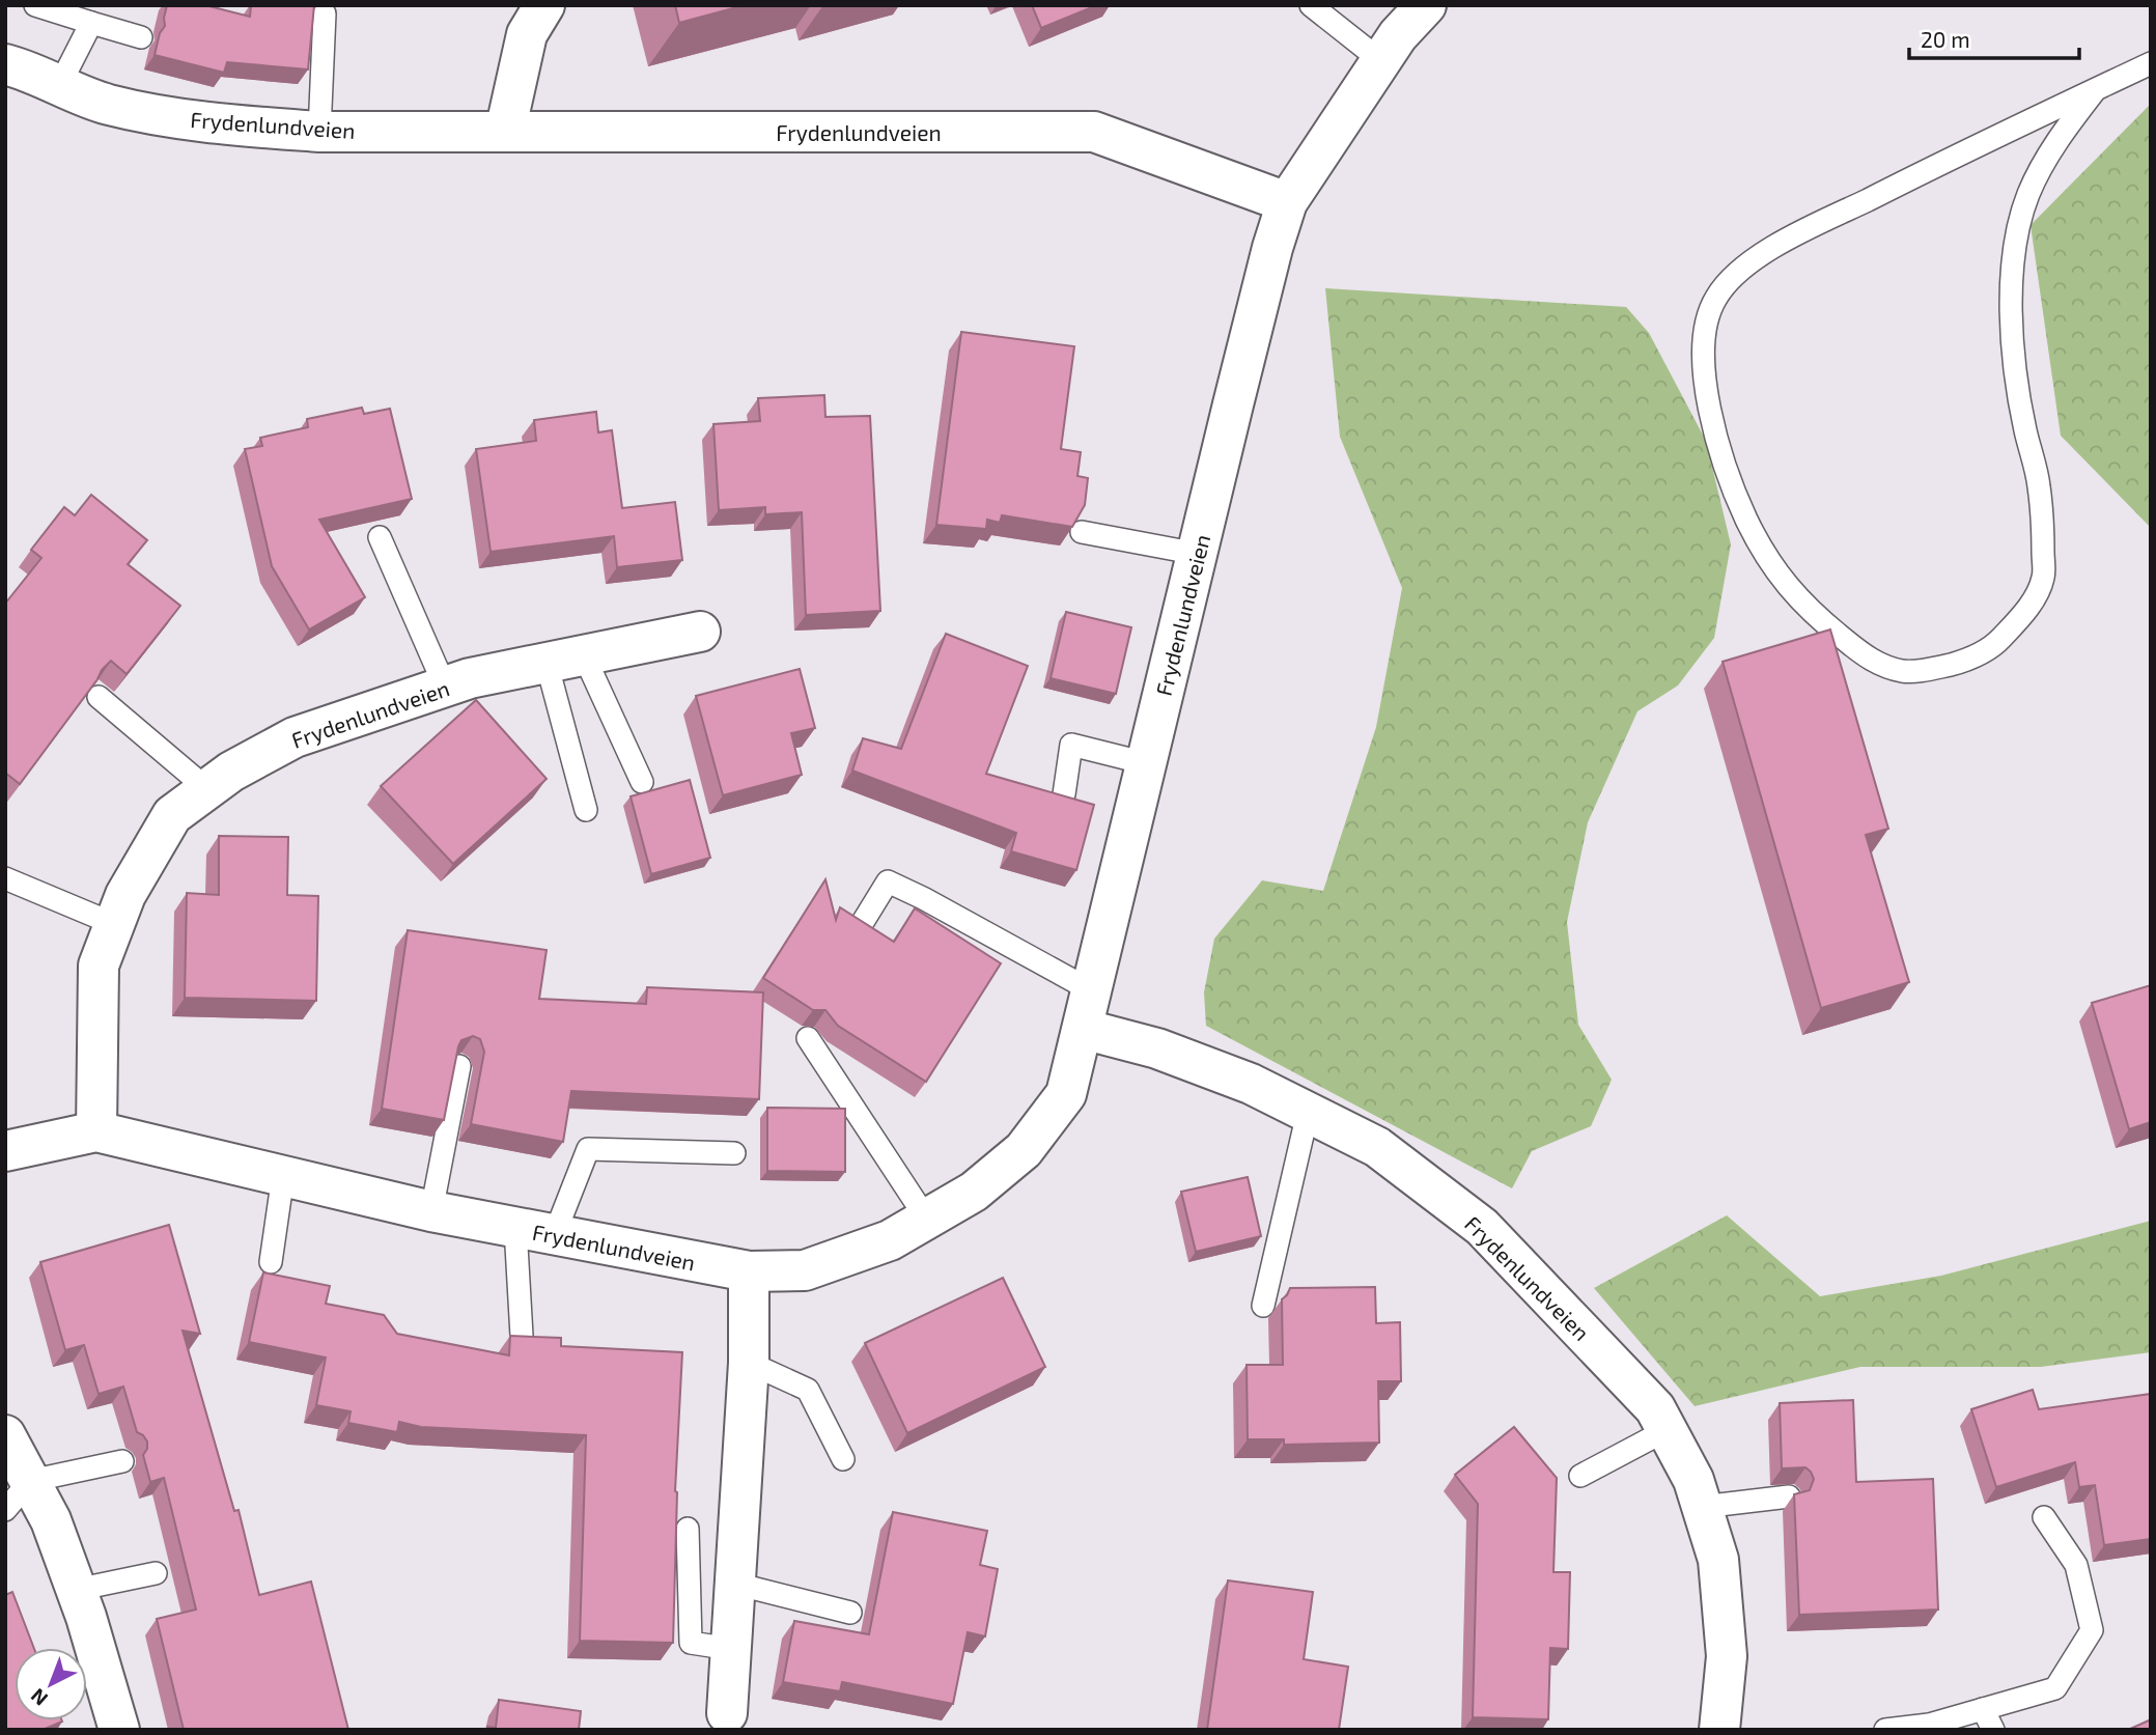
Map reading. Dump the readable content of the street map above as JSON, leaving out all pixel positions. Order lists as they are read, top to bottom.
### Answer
{
  "streets": {
    "street": ["Frydenlundveien"]
  },
  "scale_bar": "20 m",
  "north": "bottom left"
}
